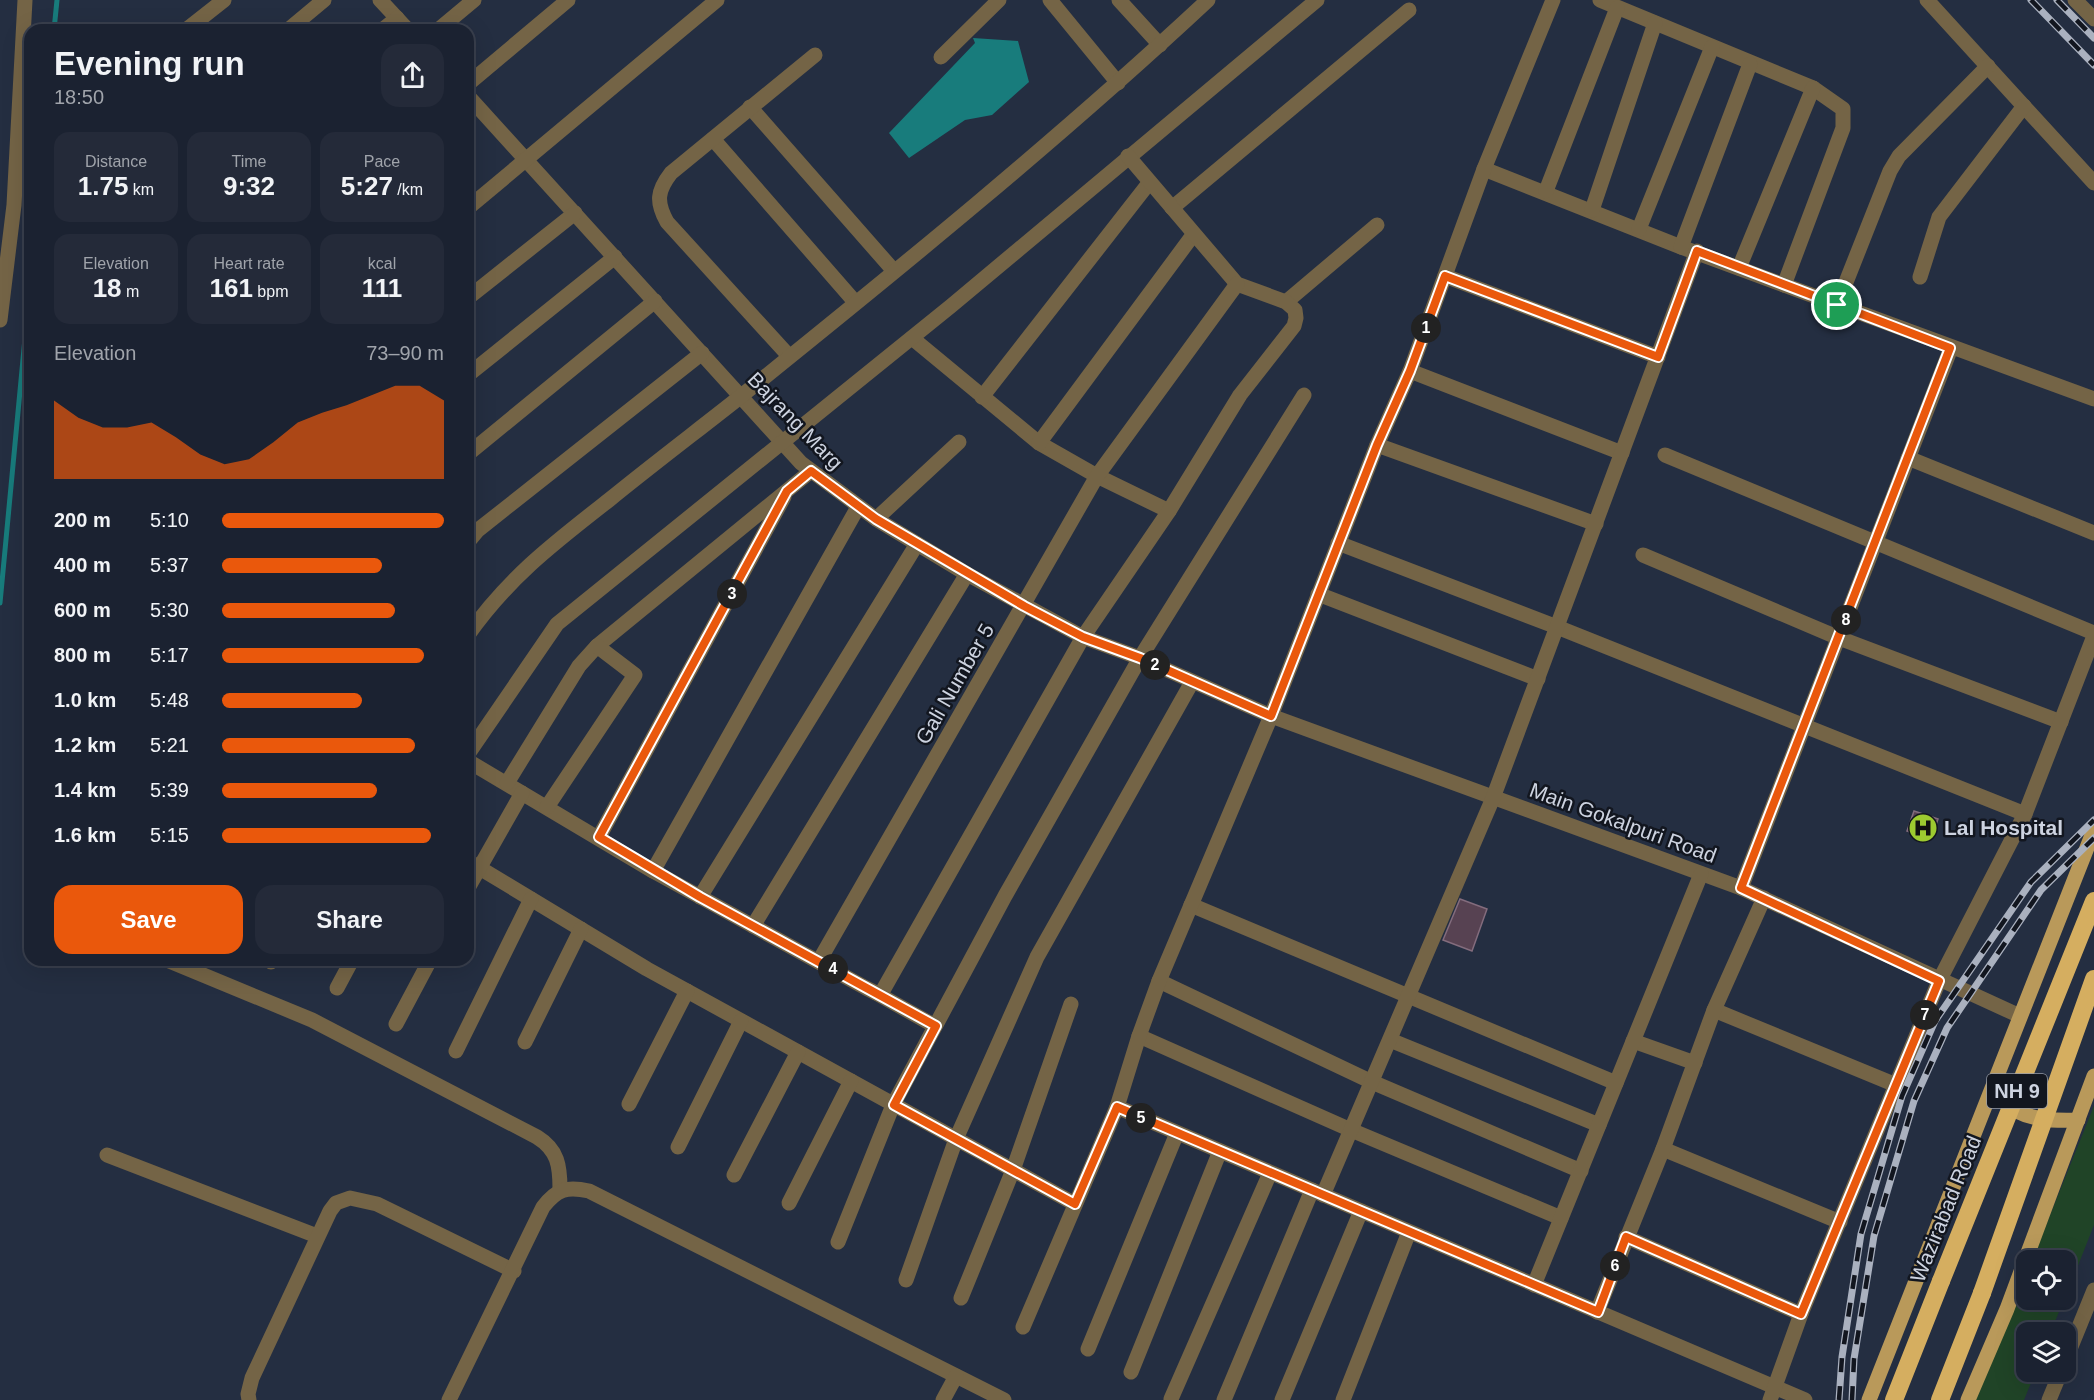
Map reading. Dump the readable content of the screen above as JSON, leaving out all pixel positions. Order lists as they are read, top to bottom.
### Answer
{
  "streets": {
    "highway": ["NH 9", "Wazirabad Road"],
    "street": ["Bajrang Marg", "Gali Number 5", "Main Gokalpuri Road"]
  },
  "crossings": [
    ["Bajrang Marg", "Gali Number 5"],
    ["Bajrang Marg", "Main Gokalpuri Road"]
  ],
  "places": {
    "hospital": ["Lal Hospital"]
  },
  "page": {
    "heading": ["Evening run", "18:50"],
    "stats": [
      ["Distance", "1.75 km"],
      ["Time", "9:32"],
      ["Pace", "5:27 /km"],
      ["Elevation", "18 m"],
      ["Heart rate", "161 bpm"],
      ["kcal", "111"]
    ],
    "pins": [
      "1",
      "3",
      "8",
      "2",
      "4",
      "7",
      "5",
      "6"
    ],
    "chart": ["Elevation", "73–90 m"],
    "list": [
      {
        "name": "200 m",
        "note": "5:10"
      },
      {
        "name": "400 m",
        "note": "5:37"
      },
      {
        "name": "600 m",
        "note": "5:30"
      },
      {
        "name": "800 m",
        "note": "5:17"
      },
      {
        "name": "1.0 km",
        "note": "5:48"
      },
      {
        "name": "1.2 km",
        "note": "5:21"
      },
      {
        "name": "1.4 km",
        "note": "5:39"
      },
      {
        "name": "1.6 km",
        "note": "5:15"
      }
    ],
    "buttons": ["Save", "Share"]
  }
}
